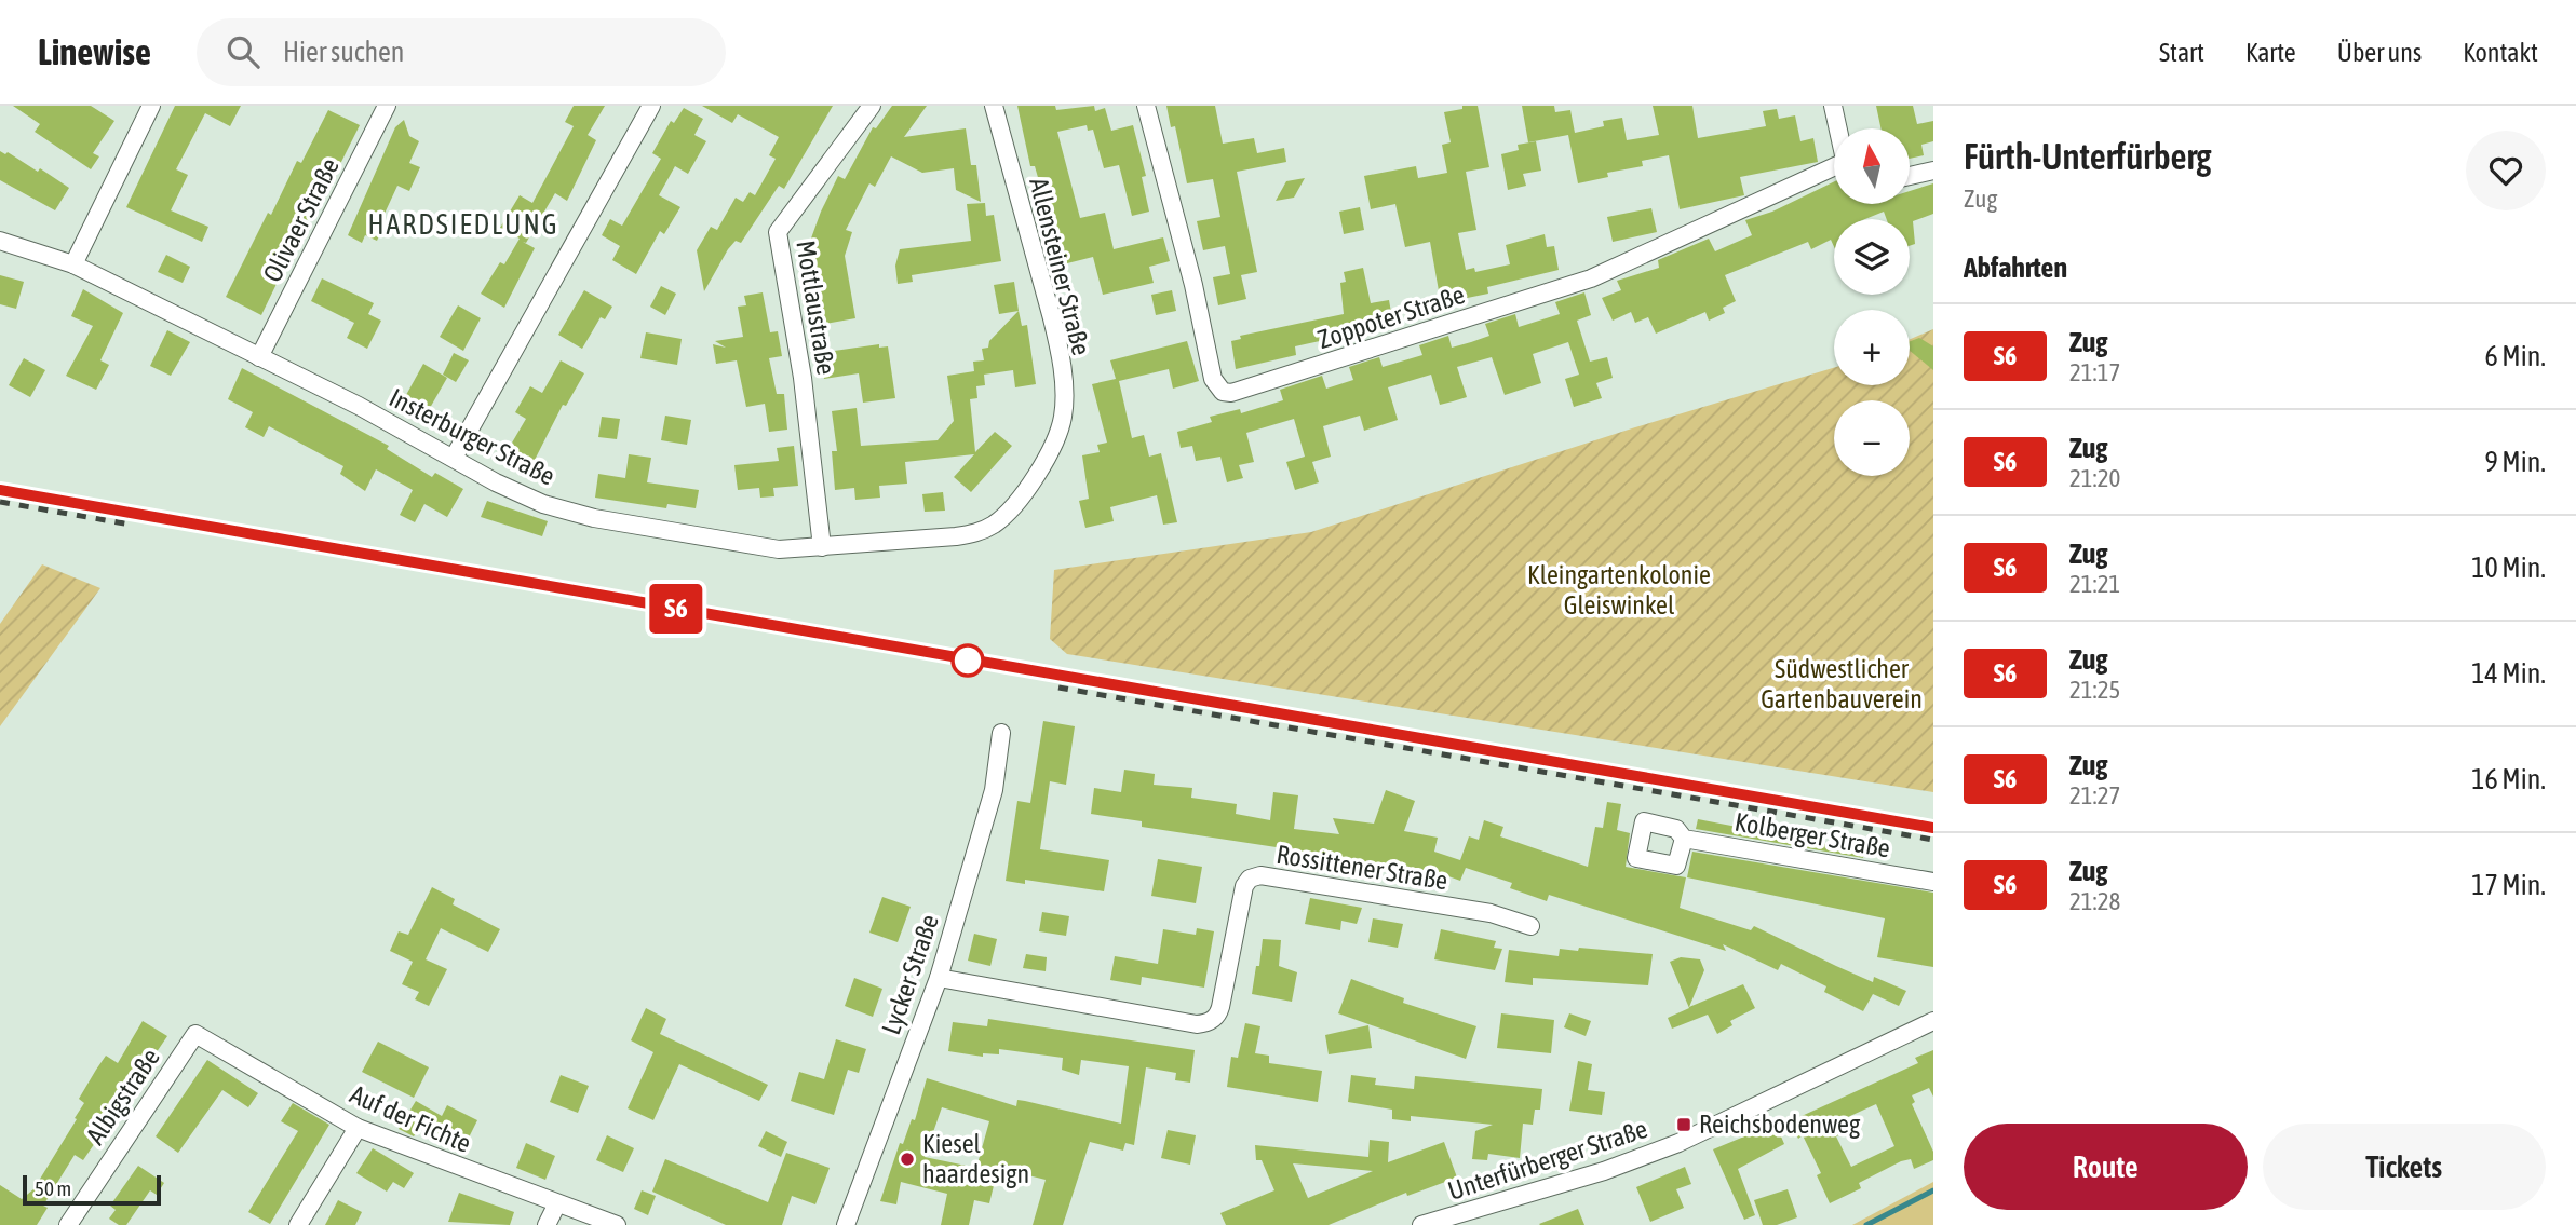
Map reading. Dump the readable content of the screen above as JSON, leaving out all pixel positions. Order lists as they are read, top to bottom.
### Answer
{
  "streets": {
    "street": [
      "Olivaer Straße",
      "Allensteiner Straße",
      "Mottlaustraße",
      "Zoppoter Straße",
      "Insterburger Straße",
      "Kolberger Straße",
      "Rossittener Straße",
      "Lycker Straße",
      "Albigstraße",
      "Auf der Fichte",
      "Unterfürberger Straße"
    ]
  },
  "crossings": [
    ["Olivaer Straße", "Insterburger Straße"],
    ["Allensteiner Straße", "Insterburger Straße"],
    ["Mottlaustraße", "Insterburger Straße"],
    ["Rossittener Straße", "Lycker Straße"],
    ["Albigstraße", "Auf der Fichte"]
  ],
  "districts": ["HARDSIEDLUNG"],
  "parks": ["Kleingartenkolonie Gleiswinkel", "Südwestlicher Gartenbauverein"],
  "places": {
    "transit": ["Reichsbodenweg"],
    "other": ["Kiesel haardesign"]
  },
  "scale_bar": "50 m",
  "north": "top",
  "page": {
    "header": "Linewise",
    "search": "Hier suchen",
    "nav": [
      "Start",
      "Karte",
      "Über uns",
      "Kontakt"
    ],
    "on_map": "S6",
    "heading": [
      ["Fürth-Unterfürberg", "Zug"],
      "Abfahrten"
    ],
    "map_buttons": ["+", "−"],
    "list": [
      {
        "mark": "S6",
        "name": "Zug",
        "note": "21:17",
        "value": "6 Min."
      },
      {
        "mark": "S6",
        "name": "Zug",
        "note": "21:20",
        "value": "9 Min."
      },
      {
        "mark": "S6",
        "name": "Zug",
        "note": "21:21",
        "value": "10 Min."
      },
      {
        "mark": "S6",
        "name": "Zug",
        "note": "21:25",
        "value": "14 Min."
      },
      {
        "mark": "S6",
        "name": "Zug",
        "note": "21:27",
        "value": "16 Min."
      },
      {
        "mark": "S6",
        "name": "Zug",
        "note": "21:28",
        "value": "17 Min."
      }
    ],
    "buttons": ["Route", "Tickets"],
    "scale": "50 m"
  }
}
